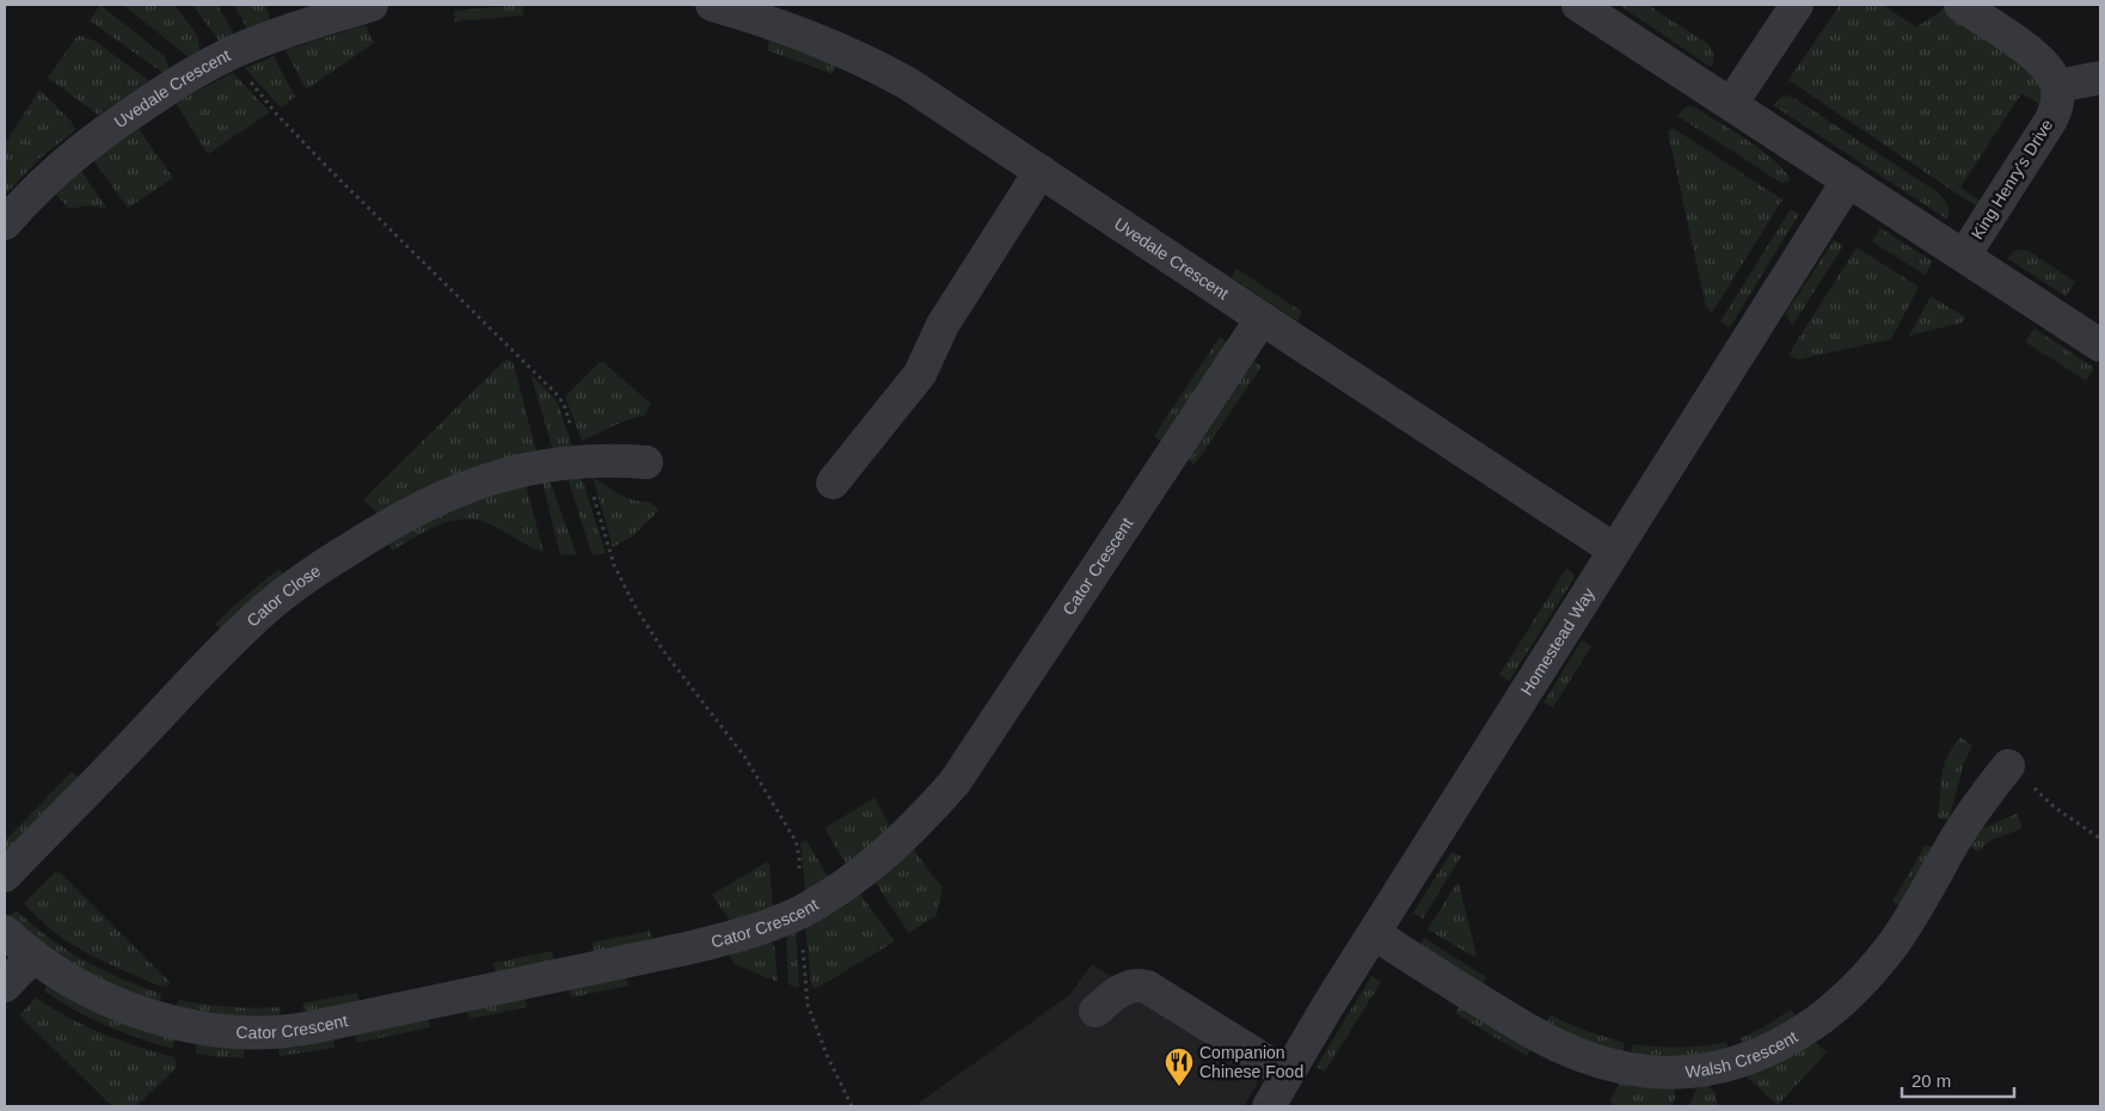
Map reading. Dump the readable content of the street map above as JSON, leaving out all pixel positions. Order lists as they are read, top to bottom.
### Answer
{
  "streets": {
    "street": [
      "Uvedale Crescent",
      "King Henry's Drive",
      "Cator Crescent",
      "Cator Close",
      "Homestead Way",
      "Walsh Crescent"
    ]
  },
  "crossings": [
    ["Uvedale Crescent", "Cator Crescent"],
    ["Uvedale Crescent", "Homestead Way"],
    ["King Henry's Drive", "Homestead Way"],
    ["Homestead Way", "Walsh Crescent"]
  ],
  "places": {
    "restaurant": ["Companion Chinese Food"]
  },
  "scale_bar": "20 m"
}
